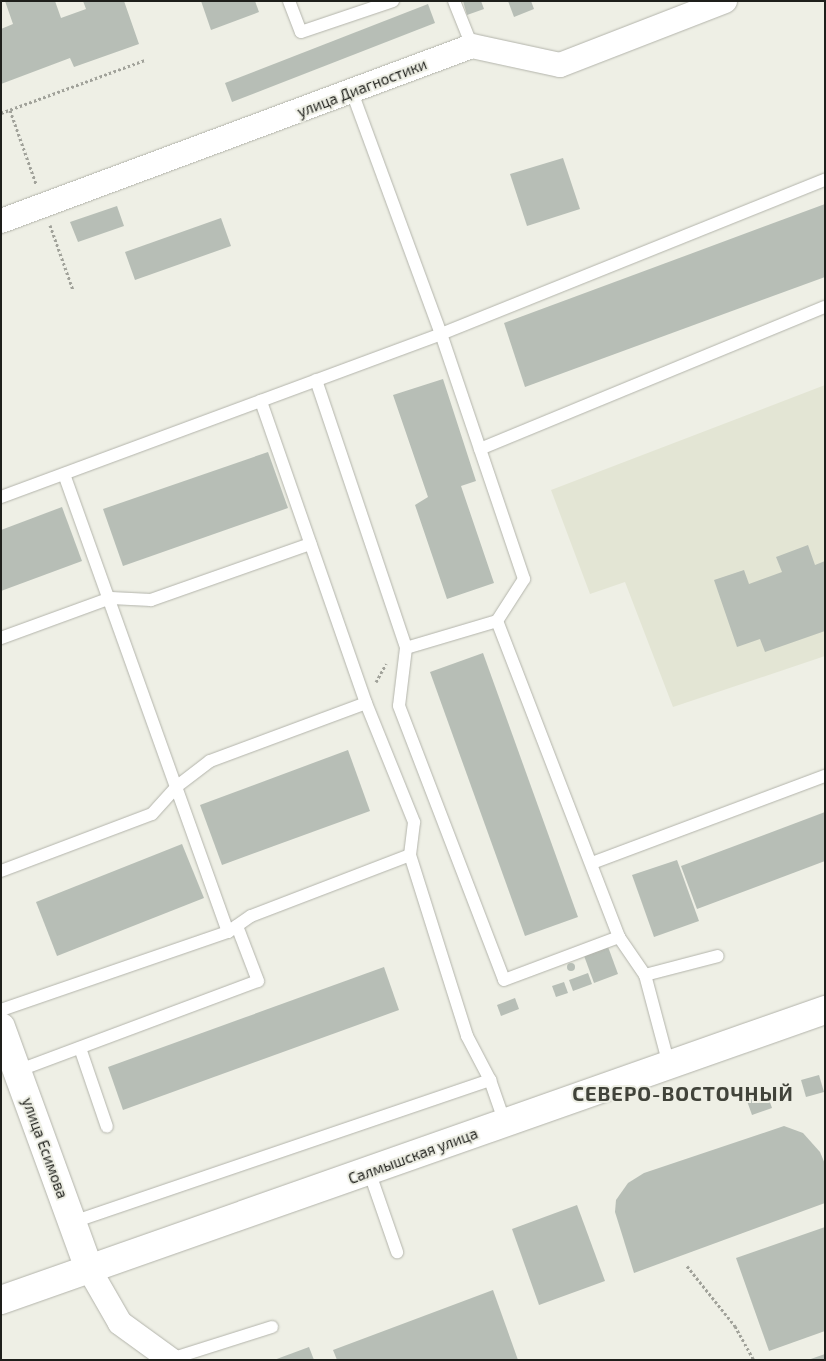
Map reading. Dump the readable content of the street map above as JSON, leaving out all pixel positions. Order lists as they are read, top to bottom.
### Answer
{
  "streets": {
    "main road": ["улица Есимова", "Салмышская улица"],
    "street": ["улица Диагностики"]
  },
  "crossings": [
    ["улица Есимова", "Салмышская улица"]
  ],
  "districts": ["СЕВЕРО-ВОСТОЧНЫЙ"]
}
